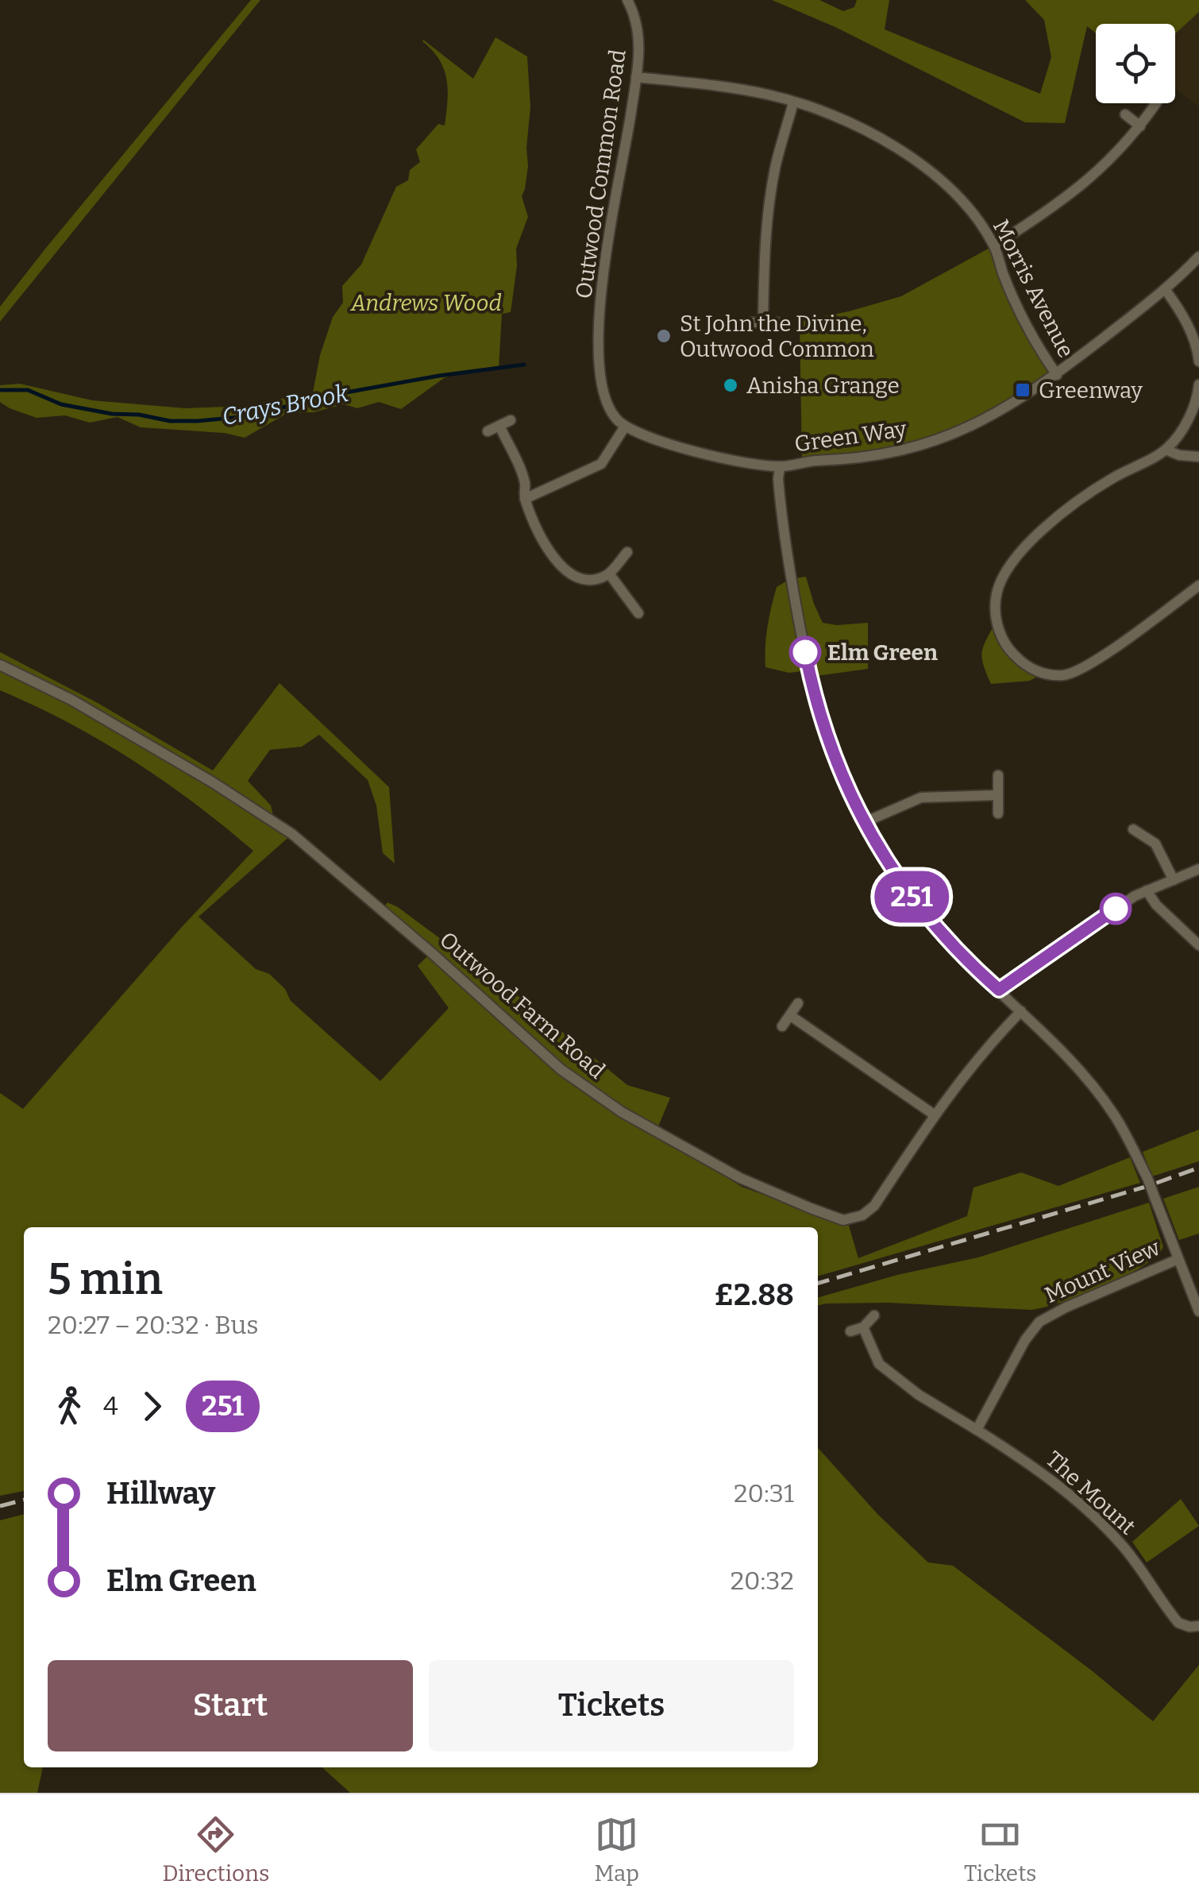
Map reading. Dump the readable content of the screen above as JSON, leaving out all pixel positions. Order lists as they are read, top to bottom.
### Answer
{
  "streets": {
    "street": [
      "Outwood Common Road",
      "Morris Avenue",
      "Green Way",
      "Outwood Farm Road",
      "Mount View",
      "The Mount"
    ]
  },
  "crossings": [
    ["Outwood Common Road", "Morris Avenue"],
    ["Morris Avenue", "Green Way"],
    ["Mount View", "The Mount"]
  ],
  "water": ["Crays Brook"],
  "parks": ["Andrews Wood"],
  "places": {
    "other": ["St John the Divine, Outwood Common", "Anisha Grange", "Elm Green"],
    "transit": ["Greenway"]
  },
  "lines": ["bus line 251"],
  "page": {
    "on_map": "251",
    "heading": ["5 min", "20:27 – 20:32 · Bus", "£2.88"],
    "legs": ["4", "251"],
    "list": [
      {
        "name": "Hillway",
        "value": "20:31"
      },
      {
        "name": "Elm Green",
        "value": "20:32"
      }
    ],
    "buttons": ["Start", "Tickets"],
    "tabs": ["Directions", "Map", "Tickets"]
  }
}
